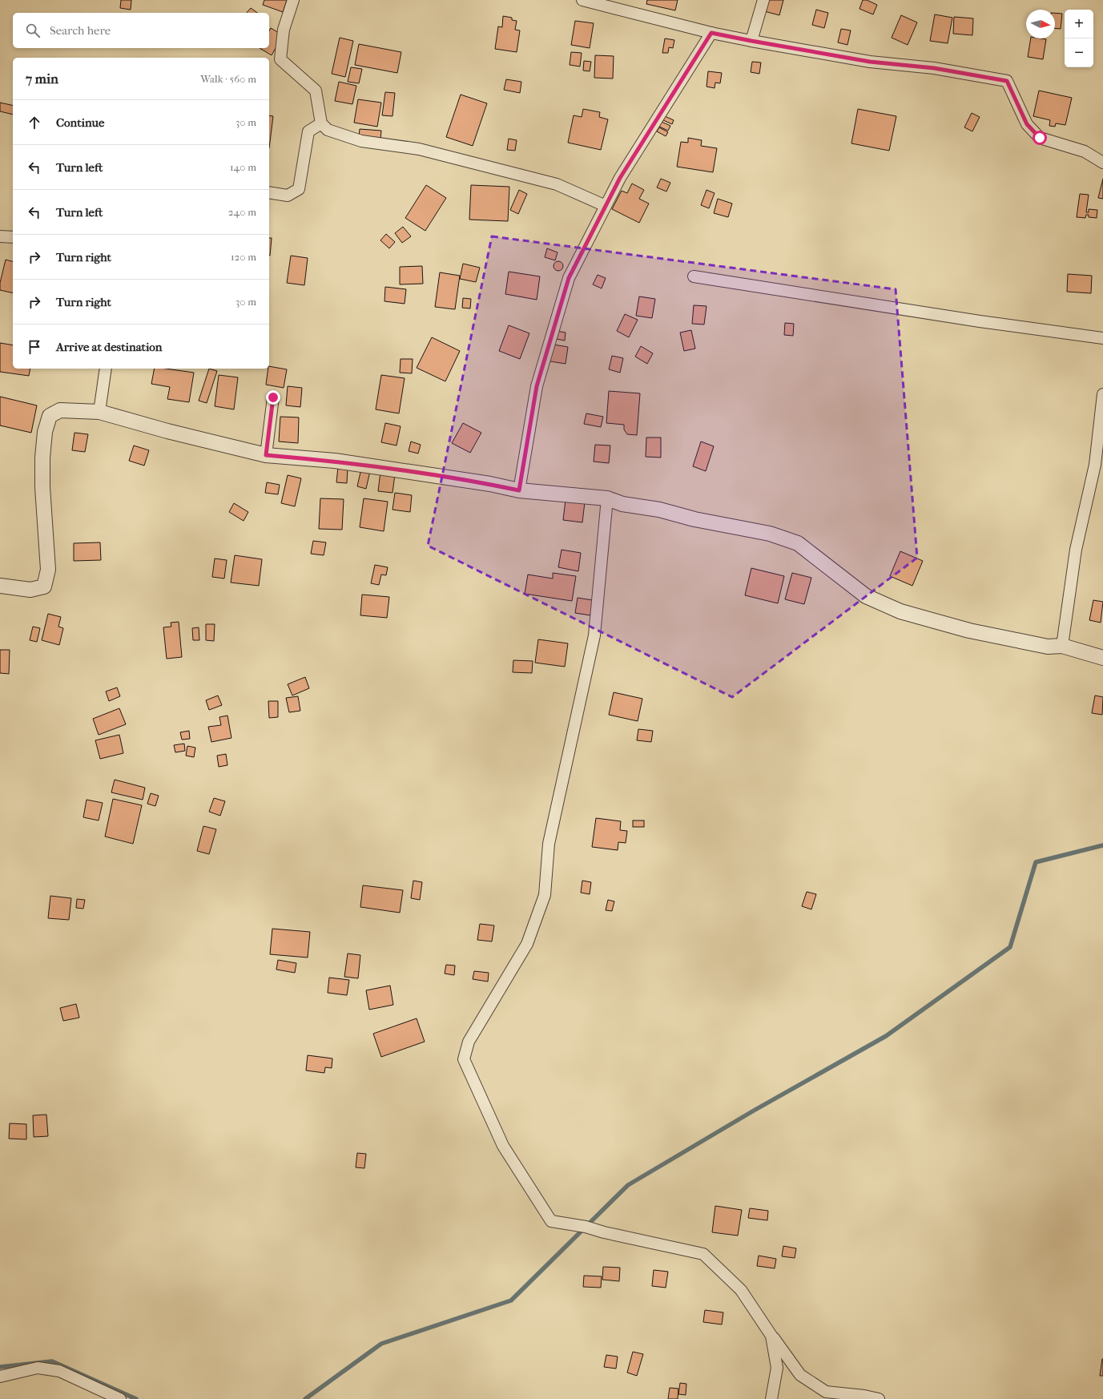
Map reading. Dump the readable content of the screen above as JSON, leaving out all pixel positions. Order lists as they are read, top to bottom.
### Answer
{
  "north": "right",
  "page": {
    "map_buttons": ["+", "−"],
    "search": "Search here",
    "heading": ["7 min", "Walk · 560 m"],
    "list": [
      ["Continue", "30 m"],
      ["Turn left", "140 m"],
      ["Turn left", "240 m"],
      ["Turn right", "120 m"],
      ["Turn right", "30 m"],
      "Arrive at destination"
    ]
  }
}
